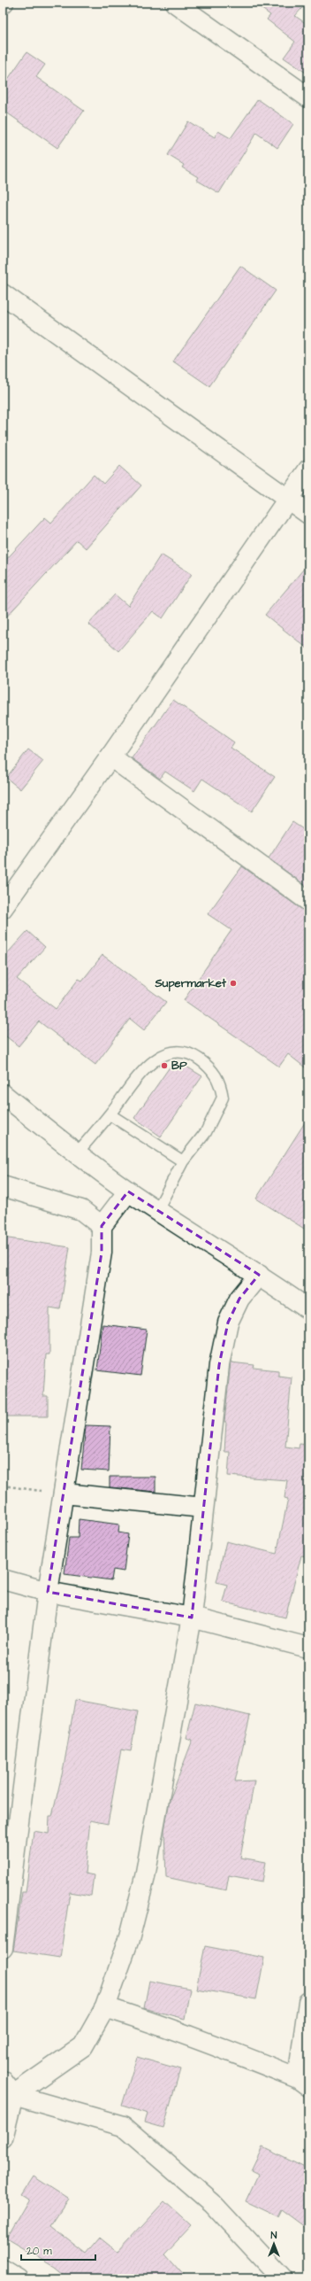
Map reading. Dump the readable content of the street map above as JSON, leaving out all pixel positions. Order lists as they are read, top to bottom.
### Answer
{
  "places": ["Supermarket", "BP"],
  "scale_bar": "20 m",
  "north": "top"
}
